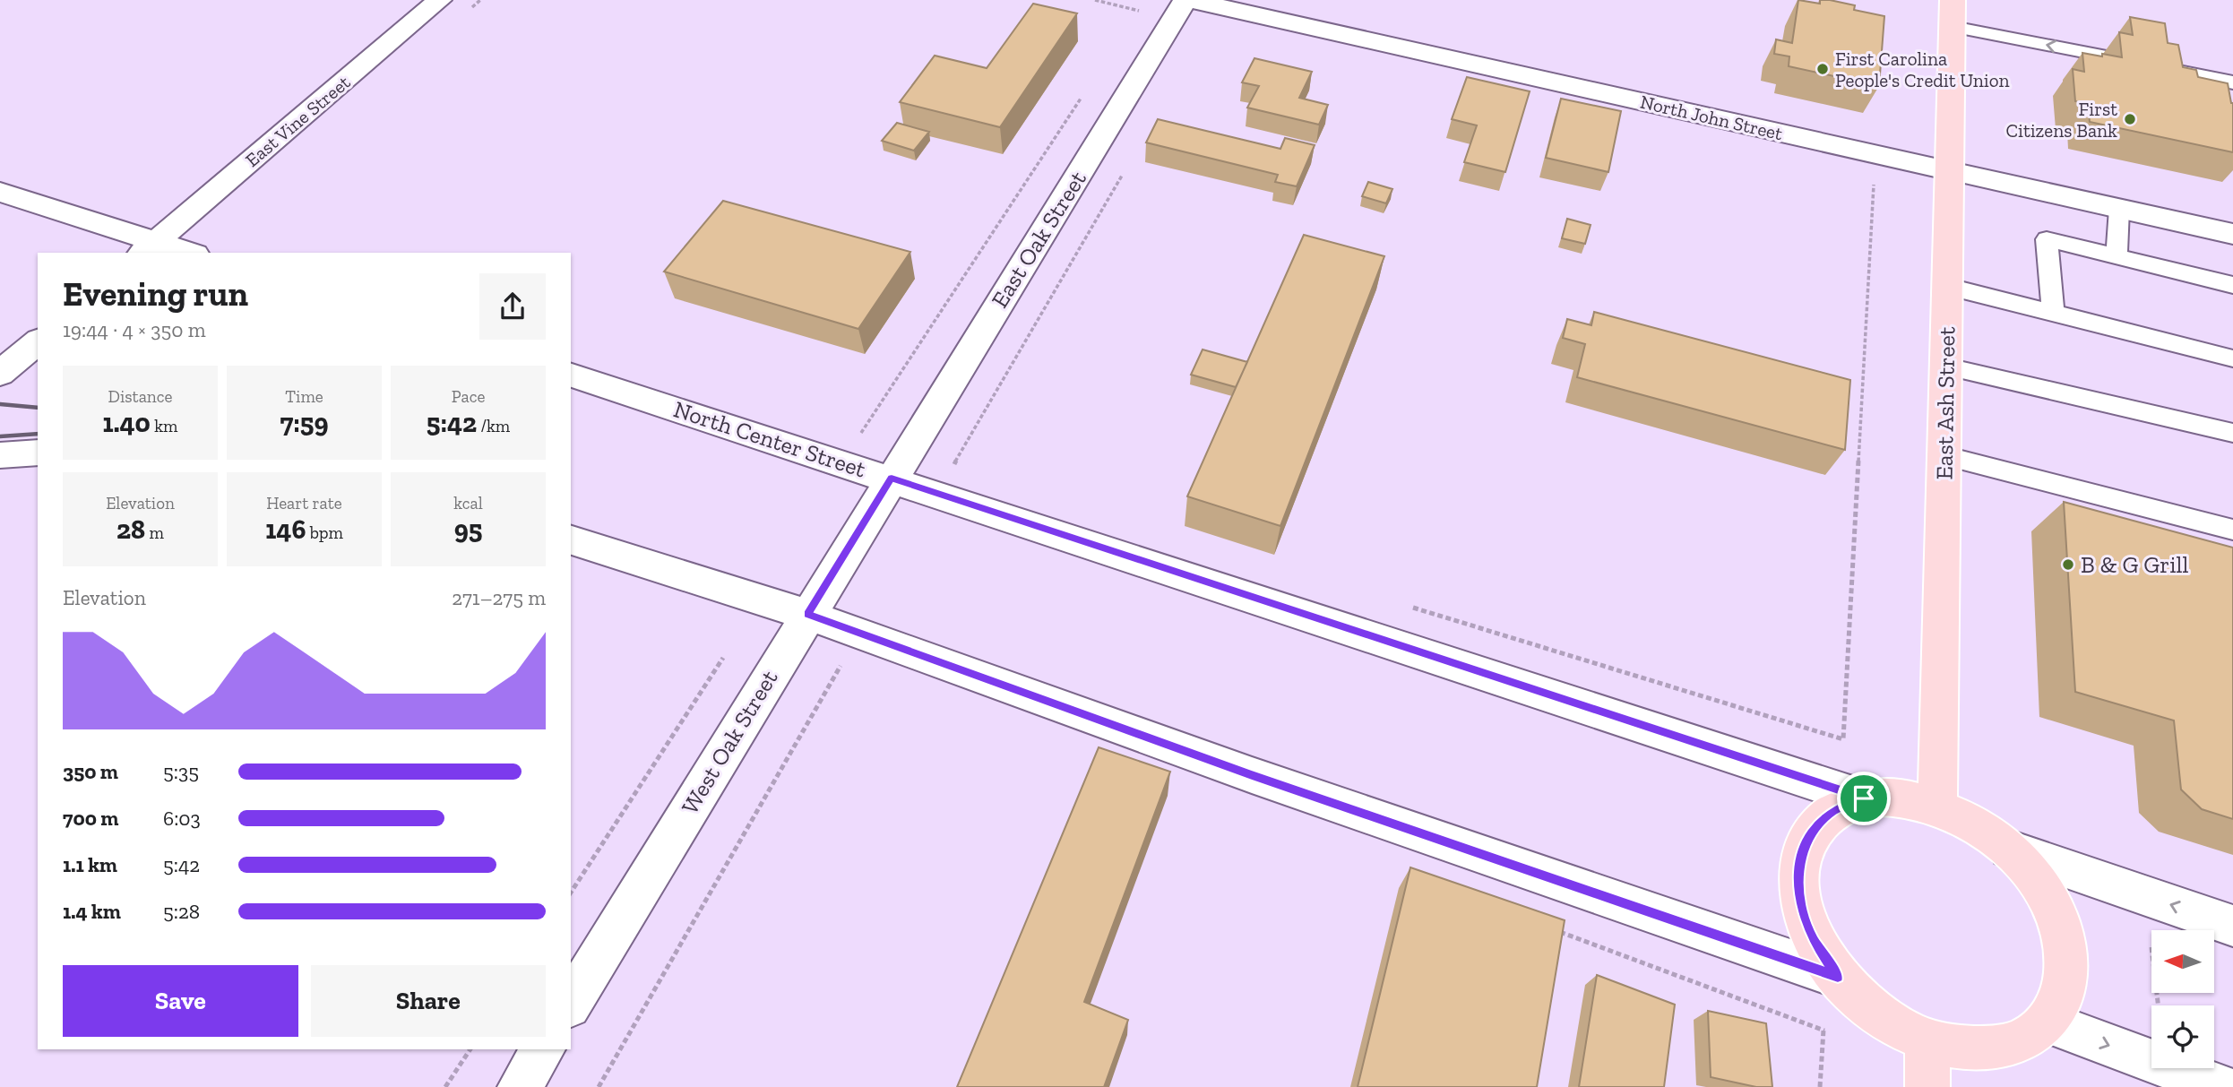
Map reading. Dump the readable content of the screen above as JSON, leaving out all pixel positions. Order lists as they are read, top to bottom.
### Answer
{
  "streets": {
    "main road": ["East Ash Street"],
    "street": [
      "North John Street",
      "East Vine Street",
      "East Oak Street",
      "North Center Street",
      "West Oak Street"
    ]
  },
  "crossings": [
    ["North John Street", "East Oak Street"],
    ["North John Street", "East Ash Street"],
    ["East Oak Street", "North Center Street"],
    ["East Oak Street", "West Oak Street"],
    ["North Center Street", "West Oak Street"]
  ],
  "places": ["First Carolina People's Credit Union", "First Citizens Bank", "B & G Grill"],
  "north": "left",
  "page": {
    "heading": ["Evening run", "19:44 · 4 × 350 m"],
    "stats": [
      ["Distance", "1.40 km"],
      ["Time", "7:59"],
      ["Pace", "5:42 /km"],
      ["Elevation", "28 m"],
      ["Heart rate", "146 bpm"],
      ["kcal", "95"]
    ],
    "chart": ["Elevation", "271–275 m"],
    "list": [
      {
        "name": "350 m",
        "note": "5:35"
      },
      {
        "name": "700 m",
        "note": "6:03"
      },
      {
        "name": "1.1 km",
        "note": "5:42"
      },
      {
        "name": "1.4 km",
        "note": "5:28"
      }
    ],
    "buttons": ["Save", "Share"]
  }
}
